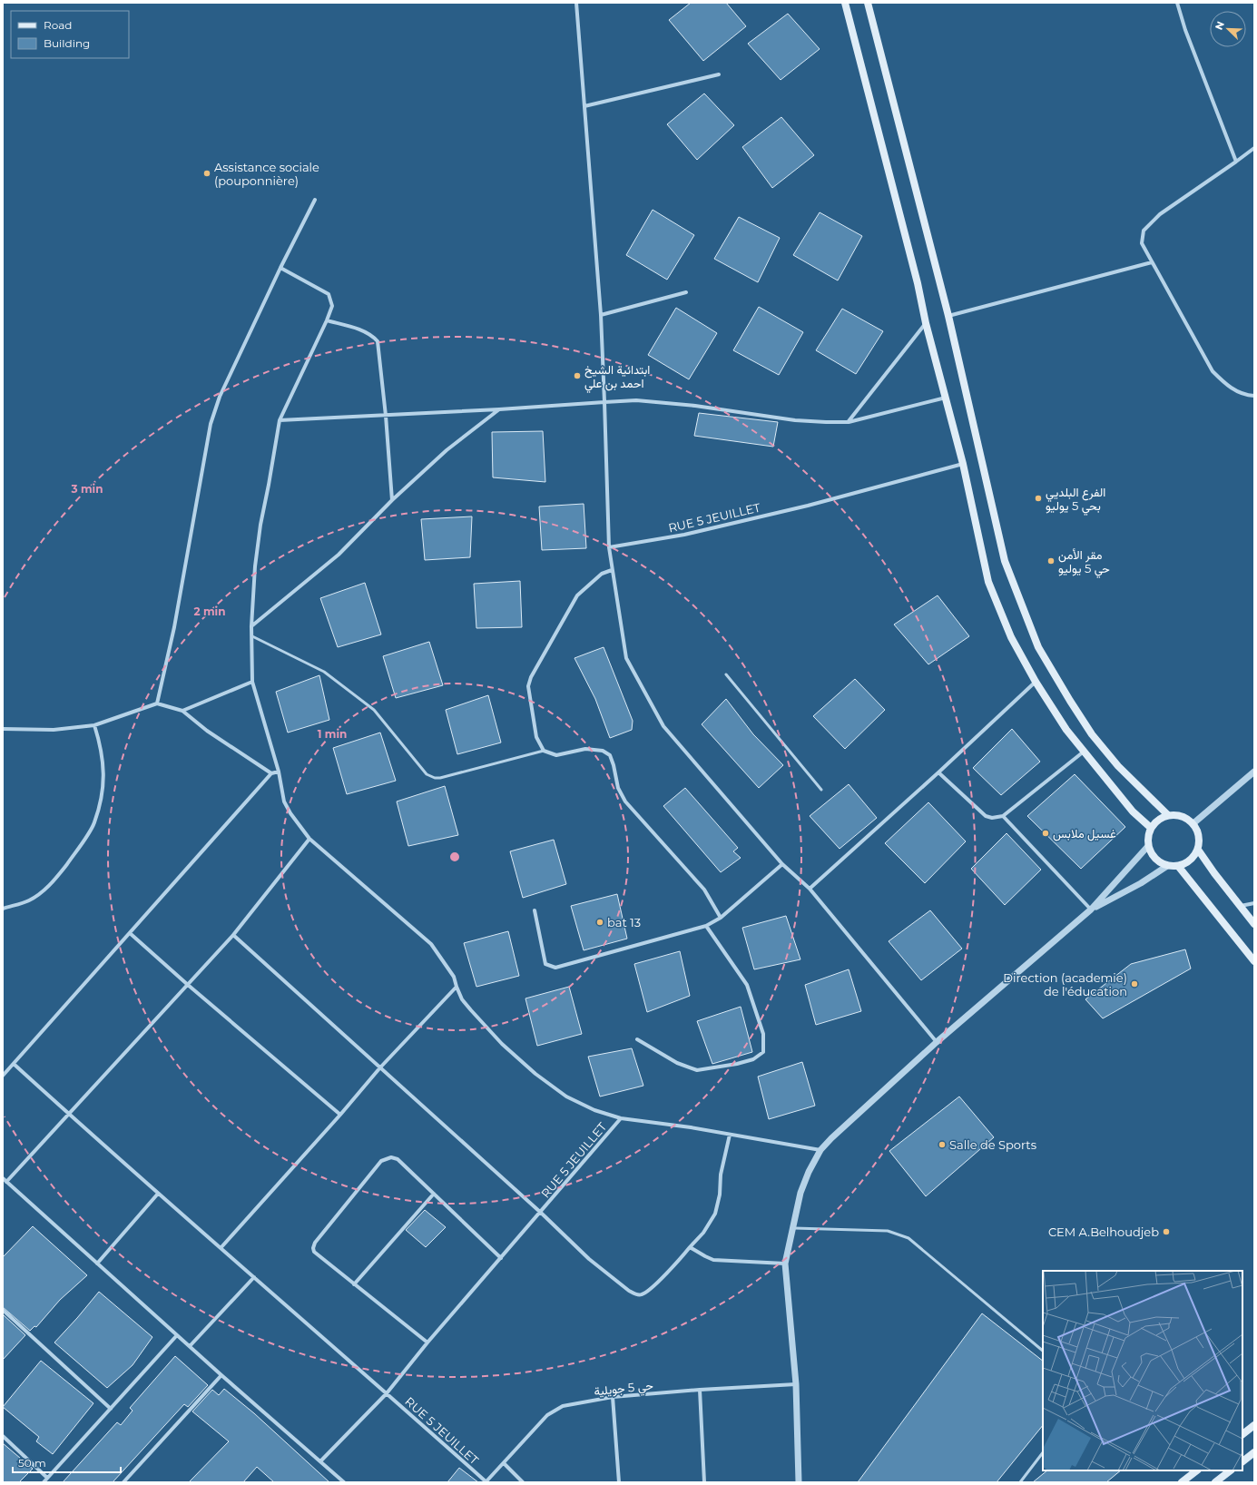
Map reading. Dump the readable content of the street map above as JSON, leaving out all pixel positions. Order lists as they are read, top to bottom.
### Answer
{
  "streets": {
    "street": ["RUE 5 JEUILLET", "حي 5 جويلية"]
  },
  "crossings": [
    ["RUE 5 JEUILLET", "حي 5 جويلية"]
  ],
  "places": [
    "Assistance sociale (pouponnière)",
    "ابتدائية الشيخ احمد بن علي",
    "الفرع البلديي بحي 5 يوليو",
    "مقر الأمن حي 5 يوليو",
    "غسيل ملابس",
    "bat 13",
    "Direction (academie) de l'éducation",
    "Salle de Sports",
    "CEM A.Belhoudjeb"
  ],
  "legend": ["Road", "Building"],
  "scale_bar": "50 m",
  "north": "top left",
  "rings": ["3 min", "2 min", "1 min"]
}
